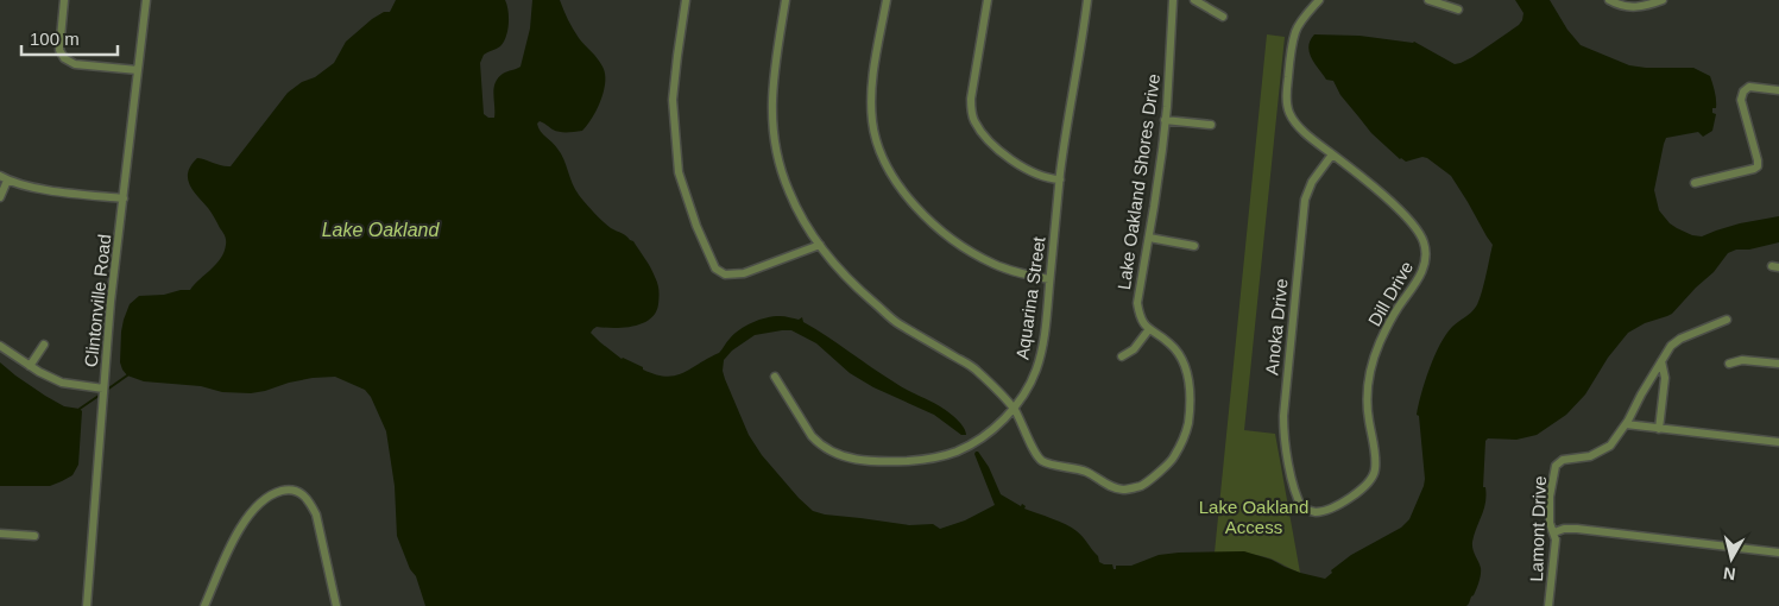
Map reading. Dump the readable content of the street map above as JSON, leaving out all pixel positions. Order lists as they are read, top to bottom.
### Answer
{
  "streets": {
    "street": [
      "Lake Oakland Shores Drive",
      "Dill Drive",
      "Aquarina Street",
      "Clintonville Road",
      "Anoka Drive",
      "Lamont Drive"
    ]
  },
  "crossings": [
    ["Lake Oakland Shores Drive", "Aquarina Street"],
    ["Dill Drive", "Anoka Drive"]
  ],
  "water": ["Lake Oakland"],
  "parks": ["Lake Oakland Access"],
  "scale_bar": "100 m",
  "north": "bottom"
}
